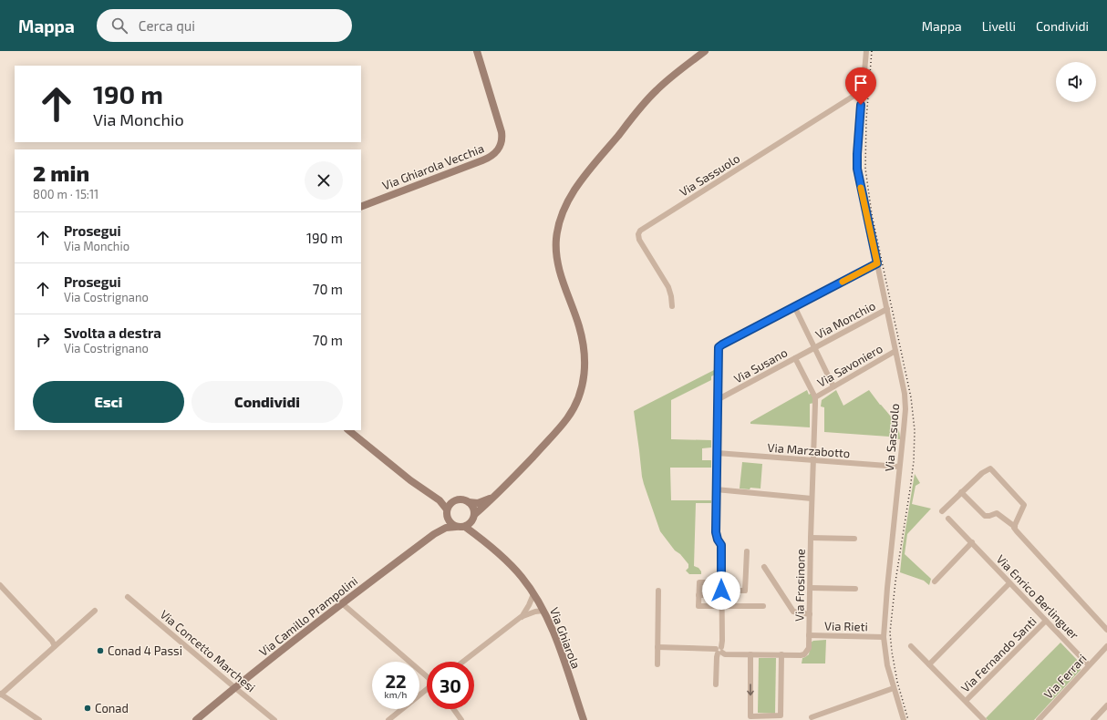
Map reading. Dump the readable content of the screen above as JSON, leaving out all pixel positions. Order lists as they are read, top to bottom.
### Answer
{
  "streets": {
    "main road": ["Via Ghiarola Vecchia", "Via Camillo Prampolini", "Via Ghiarola"],
    "street": [
      "Via Sassuolo",
      "Via Monchio",
      "Via Susano",
      "Via Savoniero",
      "Via Marzabotto",
      "Via Frosinone",
      "Via Enrico Berlinguer",
      "Via Rieti",
      "Via Concetto Marchesi",
      "Via Fernando Santi",
      "Via Ferrari"
    ]
  },
  "crossings": [
    ["Via Sassuolo", "Via Monchio"],
    ["Via Sassuolo", "Via Savoniero"],
    ["Via Sassuolo", "Via Marzabotto"],
    ["Via Sassuolo", "Via Rieti"],
    ["Via Monchio", "Via Susano"],
    ["Via Savoniero", "Via Frosinone"],
    ["Via Marzabotto", "Via Frosinone"],
    ["Via Frosinone", "Via Rieti"],
    ["Via Enrico Berlinguer", "Via Fernando Santi"],
    ["Via Enrico Berlinguer", "Via Ferrari"],
    ["Via Camillo Prampolini", "Via Ghiarola"],
    ["Via Camillo Prampolini", "Via Concetto Marchesi"]
  ],
  "places": ["Conad 4 Passi", "Conad"],
  "page": {
    "header": "Mappa",
    "search": "Cerca qui",
    "nav": ["Mappa", "Livelli", "Condividi"],
    "turn": ["190 m", "Via Monchio"],
    "heading": ["2 min", "800 m · 15:11"],
    "list": [
      {
        "name": "Prosegui",
        "note": "Via Monchio",
        "value": "190 m"
      },
      {
        "name": "Prosegui",
        "note": "Via Costrignano",
        "value": "70 m"
      },
      {
        "name": "Svolta a destra",
        "note": "Via Costrignano",
        "value": "70 m"
      }
    ],
    "buttons": ["Esci", "Condividi"],
    "speed": "22 km/h",
    "limit": "30"
  }
}
